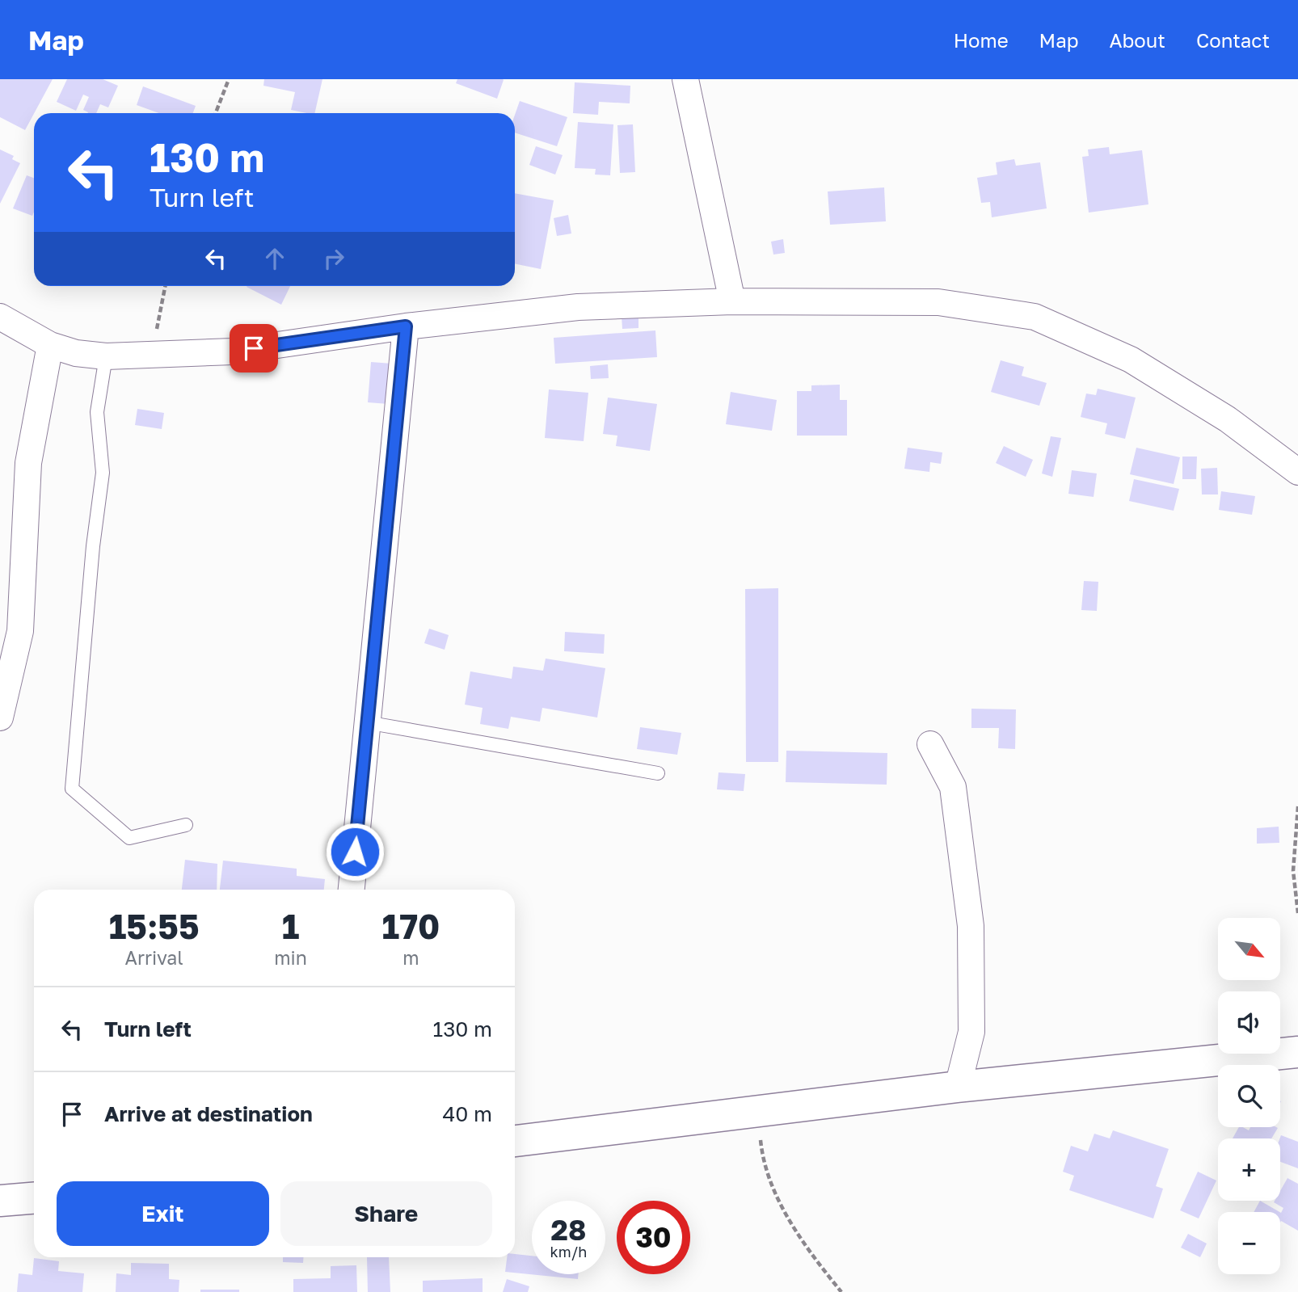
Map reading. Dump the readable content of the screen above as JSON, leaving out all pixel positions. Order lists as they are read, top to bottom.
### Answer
{
  "north": "bottom right",
  "page": {
    "header": "Map",
    "nav": [
      "Home",
      "Map",
      "About",
      "Contact"
    ],
    "turn": ["130 m", "Turn left"],
    "eta": [
      "15:55",
      "Arrival",
      "1",
      "min",
      "170",
      "m"
    ],
    "map_buttons": ["+", "−"],
    "list": [
      {
        "name": "Turn left",
        "value": "130 m"
      },
      {
        "name": "Arrive at destination",
        "value": "40 m"
      }
    ],
    "buttons": ["Exit", "Share"],
    "speed": "28 km/h",
    "limit": "30"
  }
}
